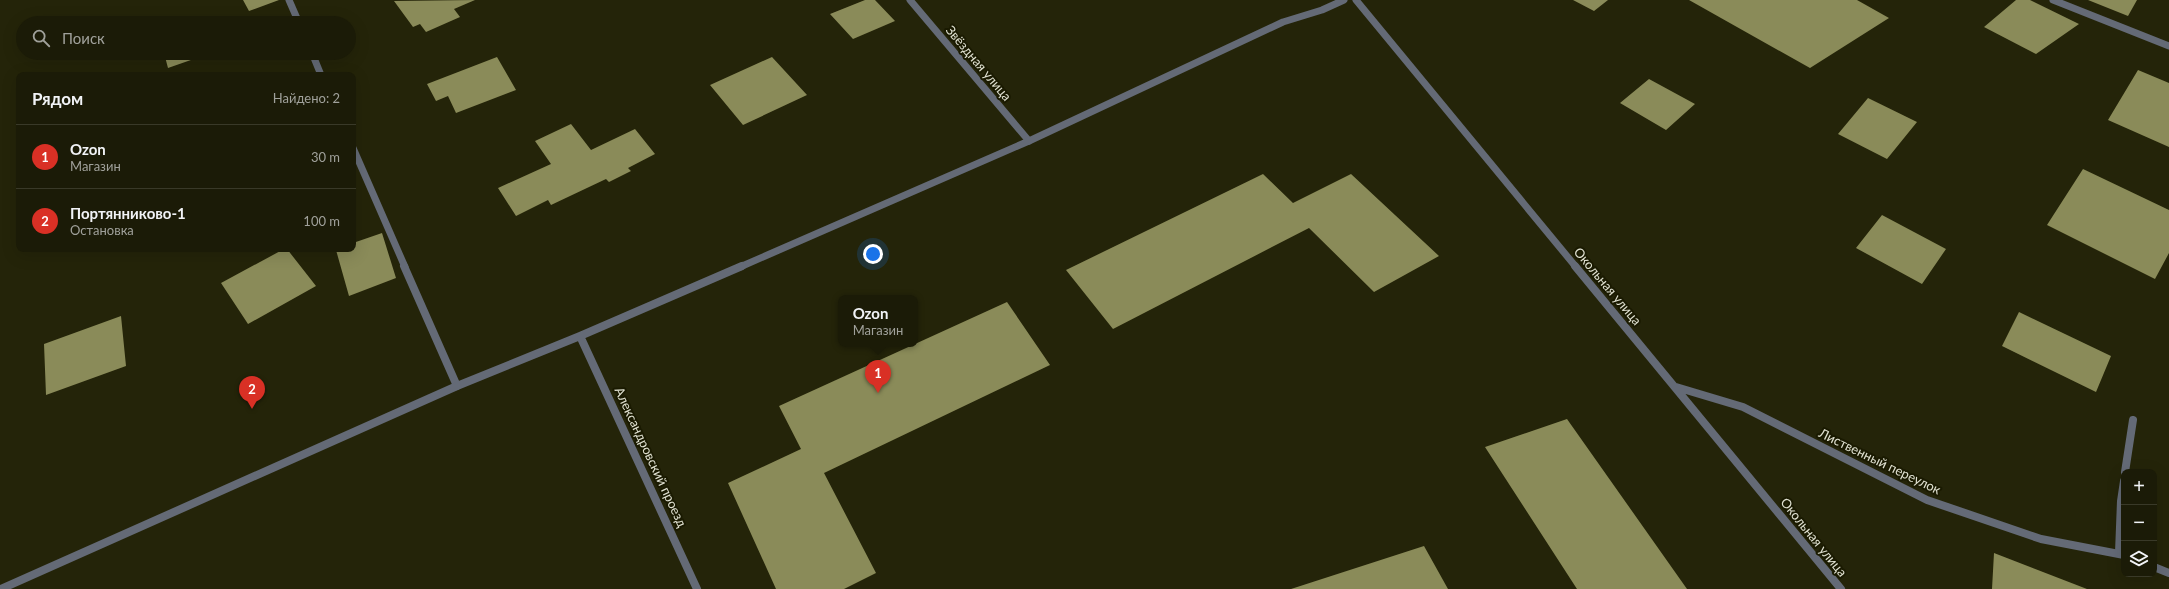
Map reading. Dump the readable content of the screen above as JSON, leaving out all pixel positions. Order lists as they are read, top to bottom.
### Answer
{
  "streets": {
    "street": [
      "Звёздная улица",
      "Окольная улица",
      "Александровский проезд",
      "Лиственный переулок"
    ]
  },
  "crossings": [
    ["Окольная улица", "Лиственный переулок"]
  ],
  "page": {
    "search": "Поиск",
    "heading": ["Рядом", "Найдено: 2"],
    "list": [
      {
        "mark": "1",
        "name": "Ozon",
        "note": "Магазин",
        "value": "30 m"
      },
      {
        "mark": "2",
        "name": "Портянниково-1",
        "note": "Остановка",
        "value": "100 m"
      }
    ],
    "popup": ["Ozon", "Магазин"],
    "pins": ["1", "2"],
    "map_buttons": ["+", "−"]
  }
}
